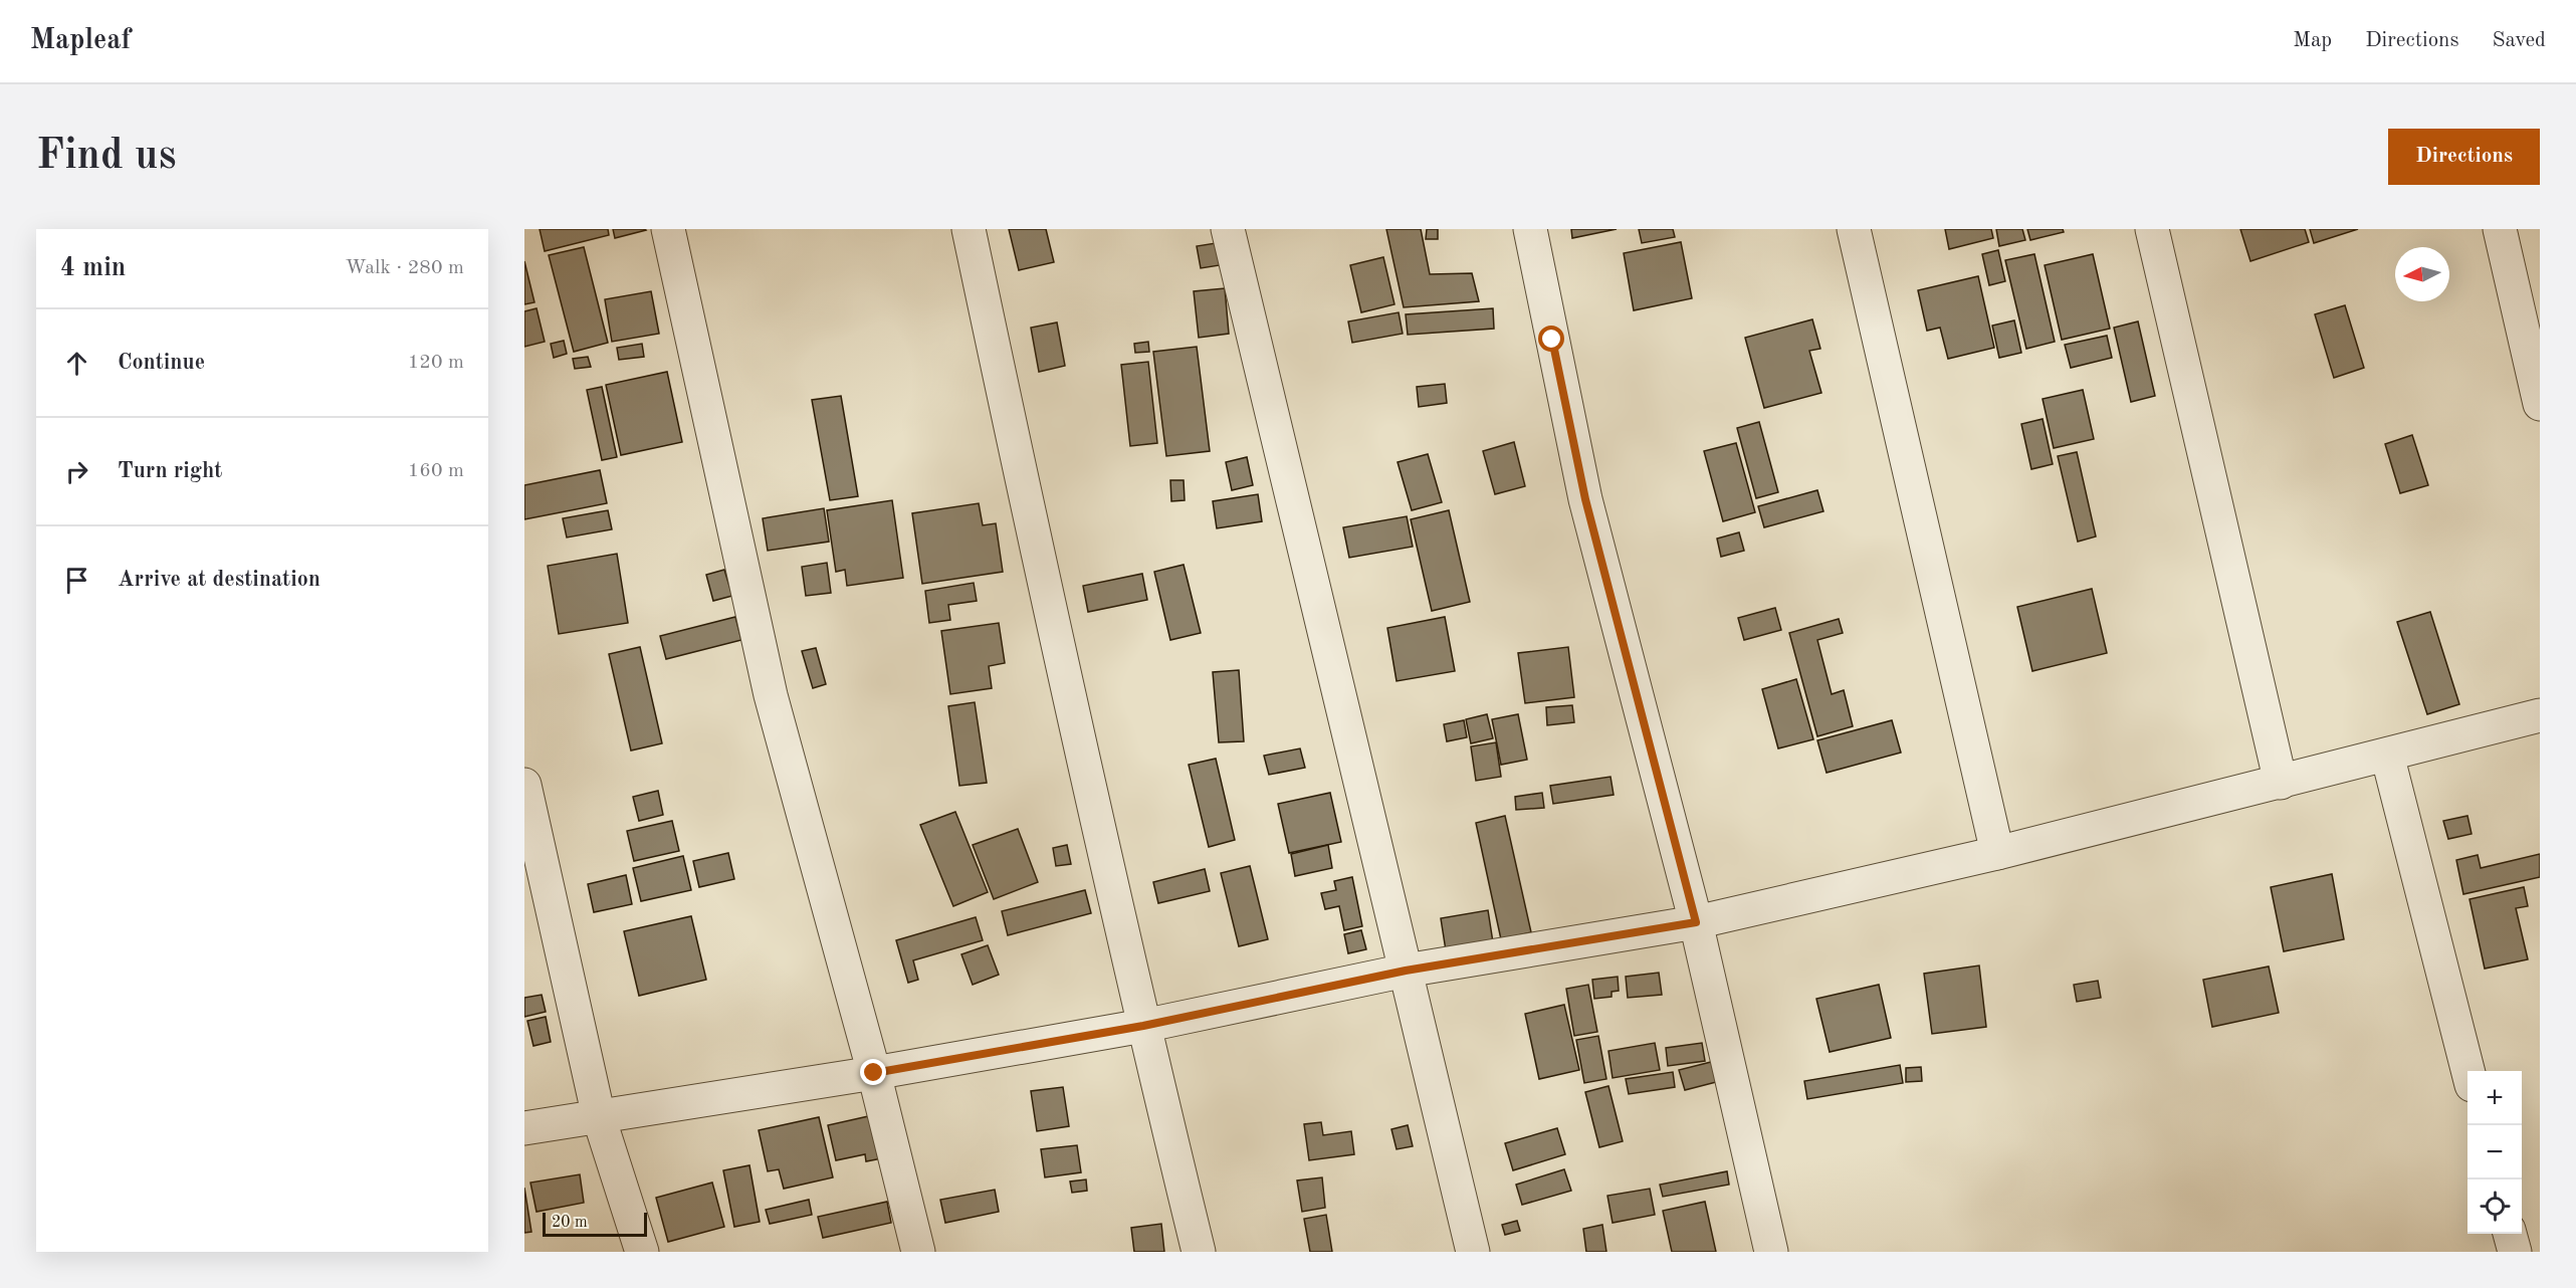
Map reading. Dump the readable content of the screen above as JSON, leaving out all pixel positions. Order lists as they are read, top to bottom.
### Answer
{
  "scale_bar": "20 m",
  "north": "left",
  "page": {
    "header": "Mapleaf",
    "nav": ["Map", "Directions", "Saved"],
    "buttons": "Directions",
    "title": "Find us",
    "heading": ["4 min", "Walk · 280 m"],
    "list": [
      ["Continue", "120 m"],
      ["Turn right", "160 m"],
      "Arrive at destination"
    ],
    "map_buttons": ["+", "−"],
    "scale": "20 m"
  }
}
